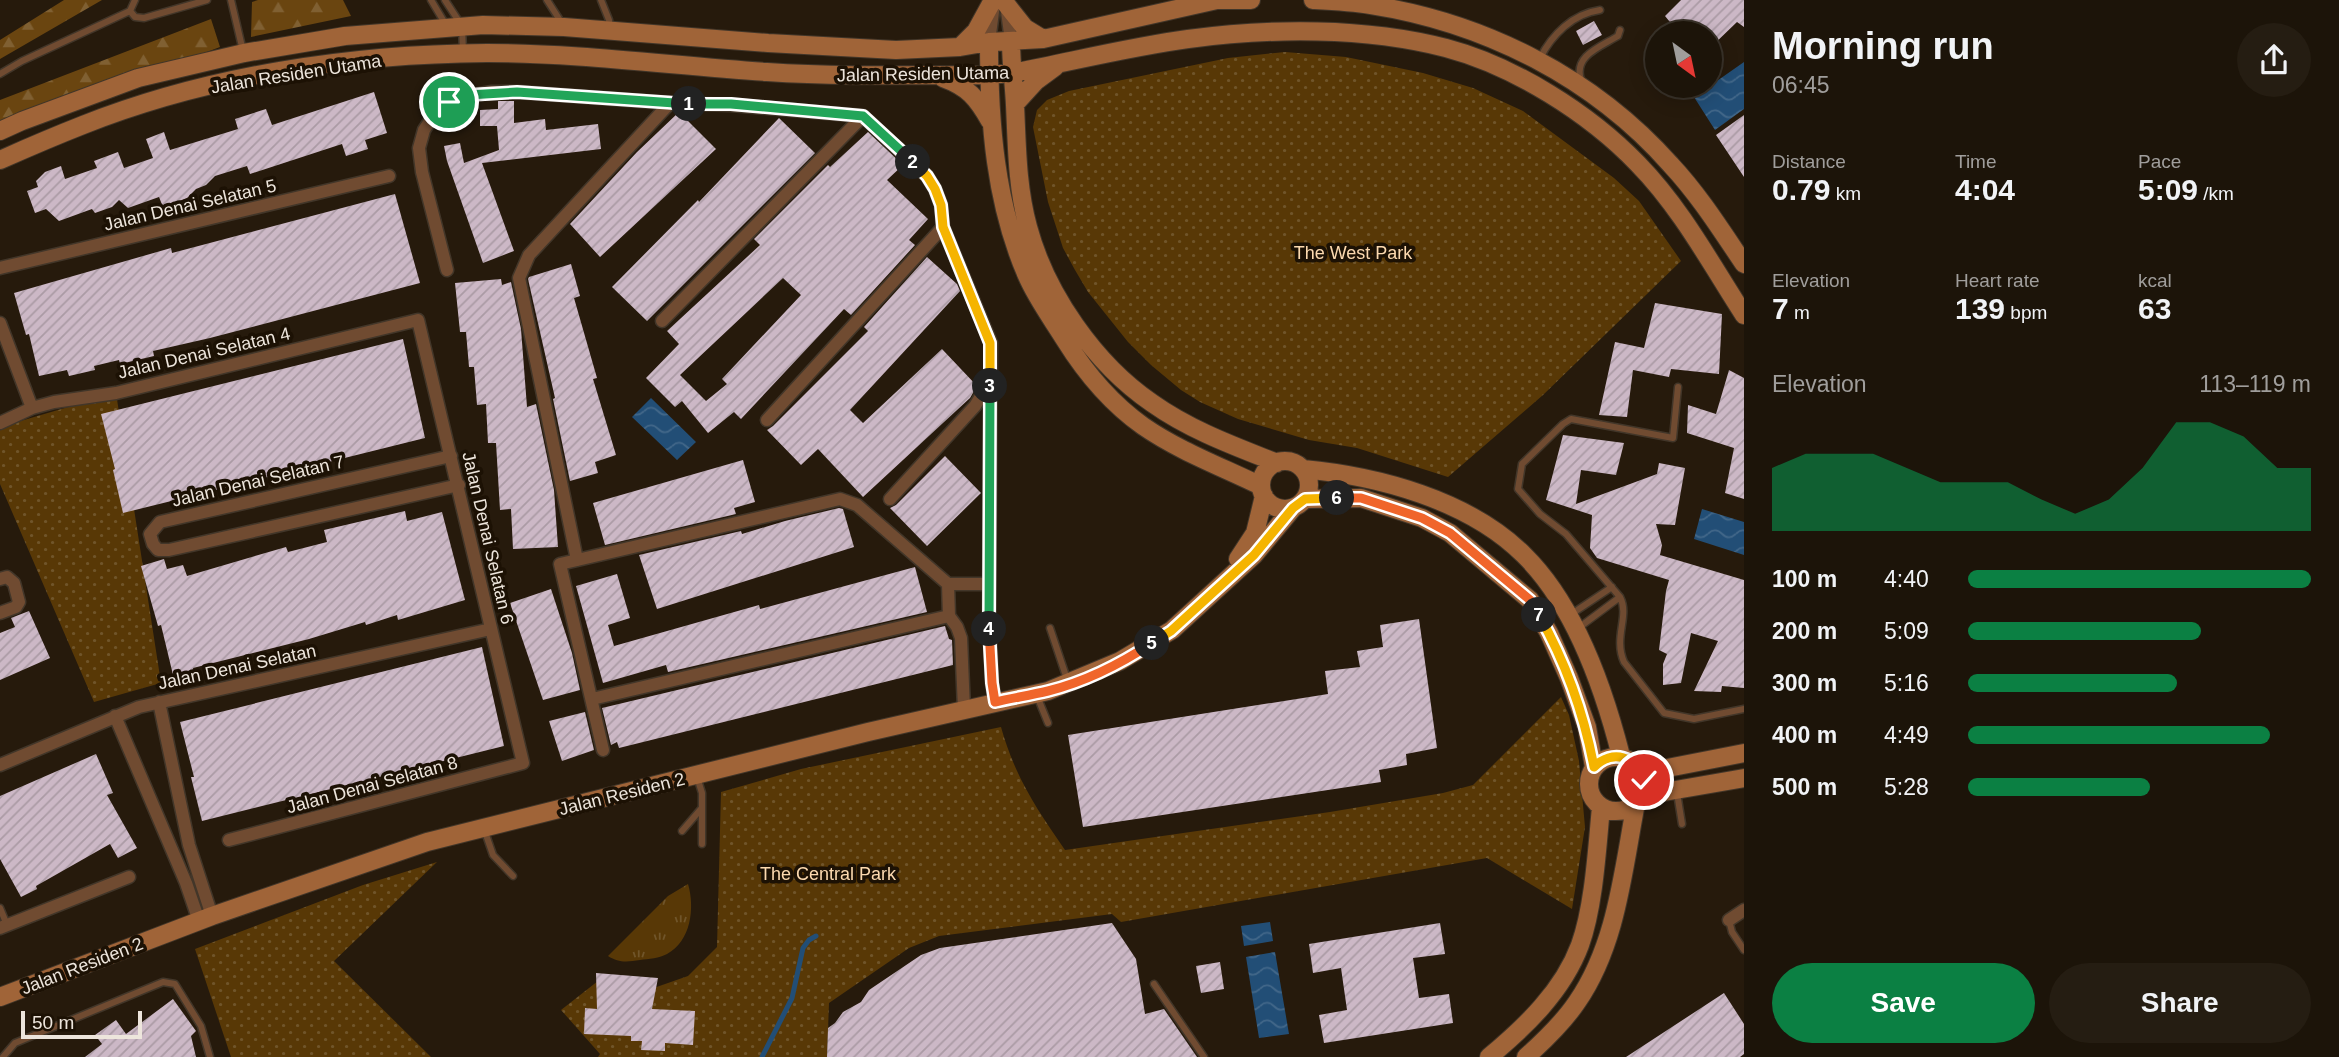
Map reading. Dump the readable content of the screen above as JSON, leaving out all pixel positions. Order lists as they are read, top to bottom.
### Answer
{
  "streets": {
    "street": [
      "Jalan Residen Utama",
      "Jalan Denai Selatan 5",
      "Jalan Denai Selatan 4",
      "Jalan Denai Selatan 7",
      "Jalan Denai Selatan 6",
      "Jalan Denai Selatan",
      "Jalan Denai Selatan 8",
      "Jalan Residen 2"
    ]
  },
  "crossings": [
    ["Jalan Denai Selatan 4", "Jalan Denai Selatan 6"],
    ["Jalan Denai Selatan 7", "Jalan Denai Selatan 6"],
    ["Jalan Denai Selatan 6", "Jalan Denai Selatan"],
    ["Jalan Denai Selatan 6", "Jalan Denai Selatan 8"]
  ],
  "parks": ["The West Park", "The Central Park"],
  "scale_bar": "50 m",
  "north": "bottom right",
  "page": {
    "heading": ["Morning run", "06:45"],
    "pins": [
      "1",
      "2",
      "3",
      "6",
      "7",
      "4",
      "5"
    ],
    "stats": [
      ["Distance", "0.79 km"],
      ["Time", "4:04"],
      ["Pace", "5:09 /km"],
      ["Elevation", "7 m"],
      ["Heart rate", "139 bpm"],
      ["kcal", "63"]
    ],
    "chart": ["Elevation", "113–119 m"],
    "list": [
      {
        "name": "100 m",
        "note": "4:40"
      },
      {
        "name": "200 m",
        "note": "5:09"
      },
      {
        "name": "300 m",
        "note": "5:16"
      },
      {
        "name": "400 m",
        "note": "4:49"
      },
      {
        "name": "500 m",
        "note": "5:28"
      }
    ],
    "buttons": ["Save", "Share"],
    "scale": "50 m"
  }
}
